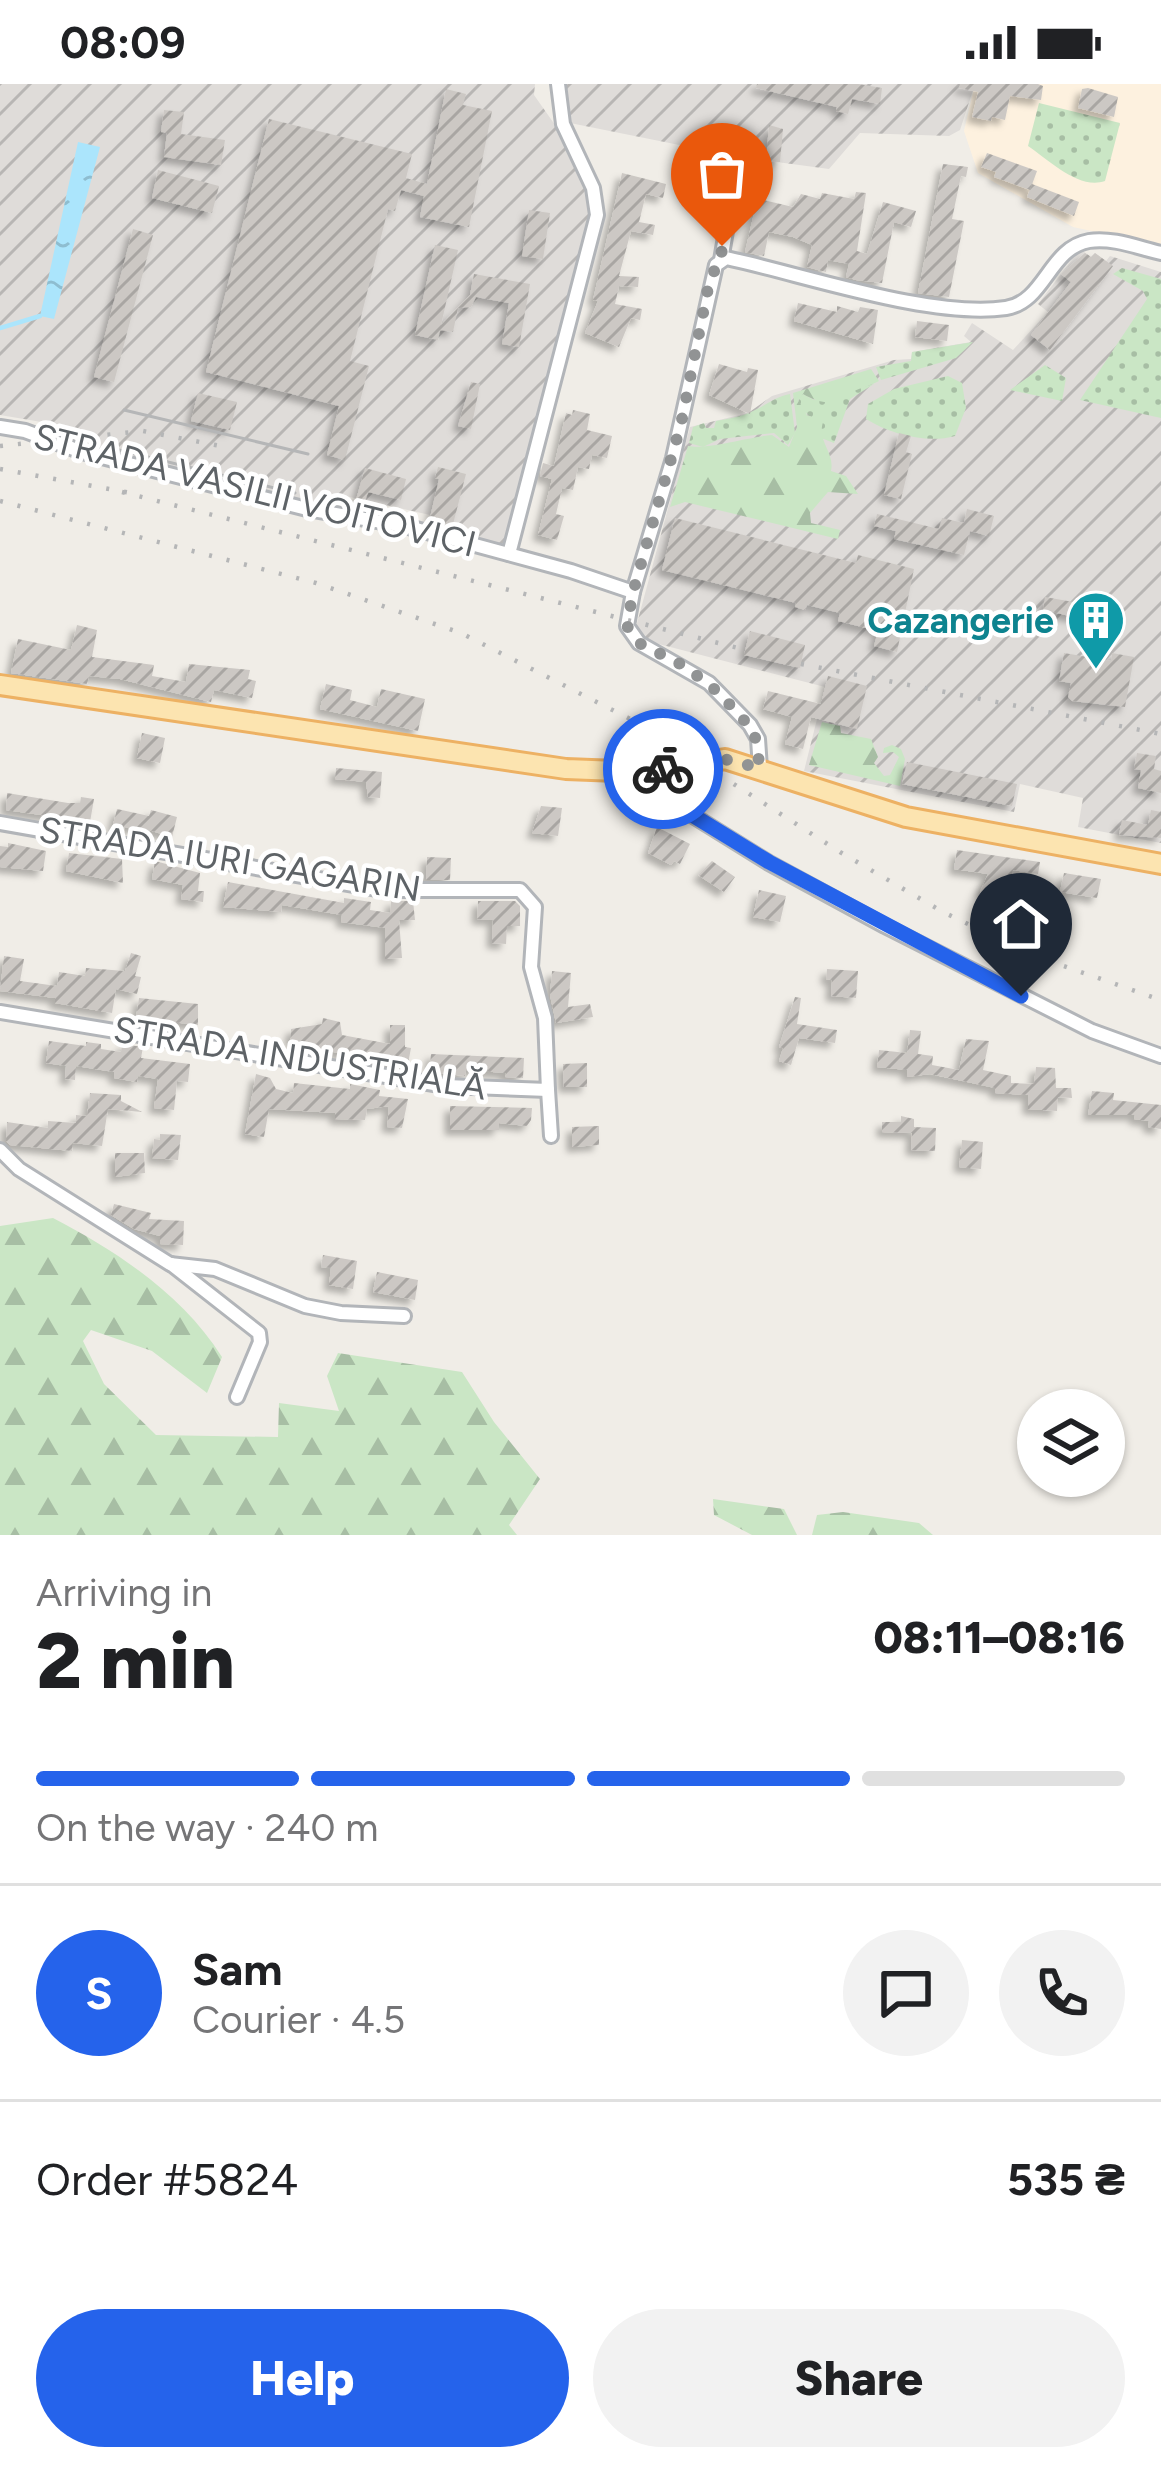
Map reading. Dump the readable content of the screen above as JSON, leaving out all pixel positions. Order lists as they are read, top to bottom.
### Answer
{
  "streets": {
    "street": ["STRADA VASILII VOITOVICI", "STRADA IURI GAGARIN", "STRADA INDUSTRIALĂ"]
  },
  "crossings": [
    ["STRADA IURI GAGARIN", "STRADA INDUSTRIALĂ"]
  ],
  "places": {
    "building": ["Cazangerie"]
  },
  "page": {
    "status": "08:09",
    "heading": ["2 min", "Arriving in", "08:11–08:16"],
    "panel": [
      "Sam",
      "Courier · 4.5",
      "Order #5824",
      "535 ₴"
    ],
    "bar": "On the way · 240 m",
    "round": "S",
    "buttons": ["Help", "Share"]
  }
}
